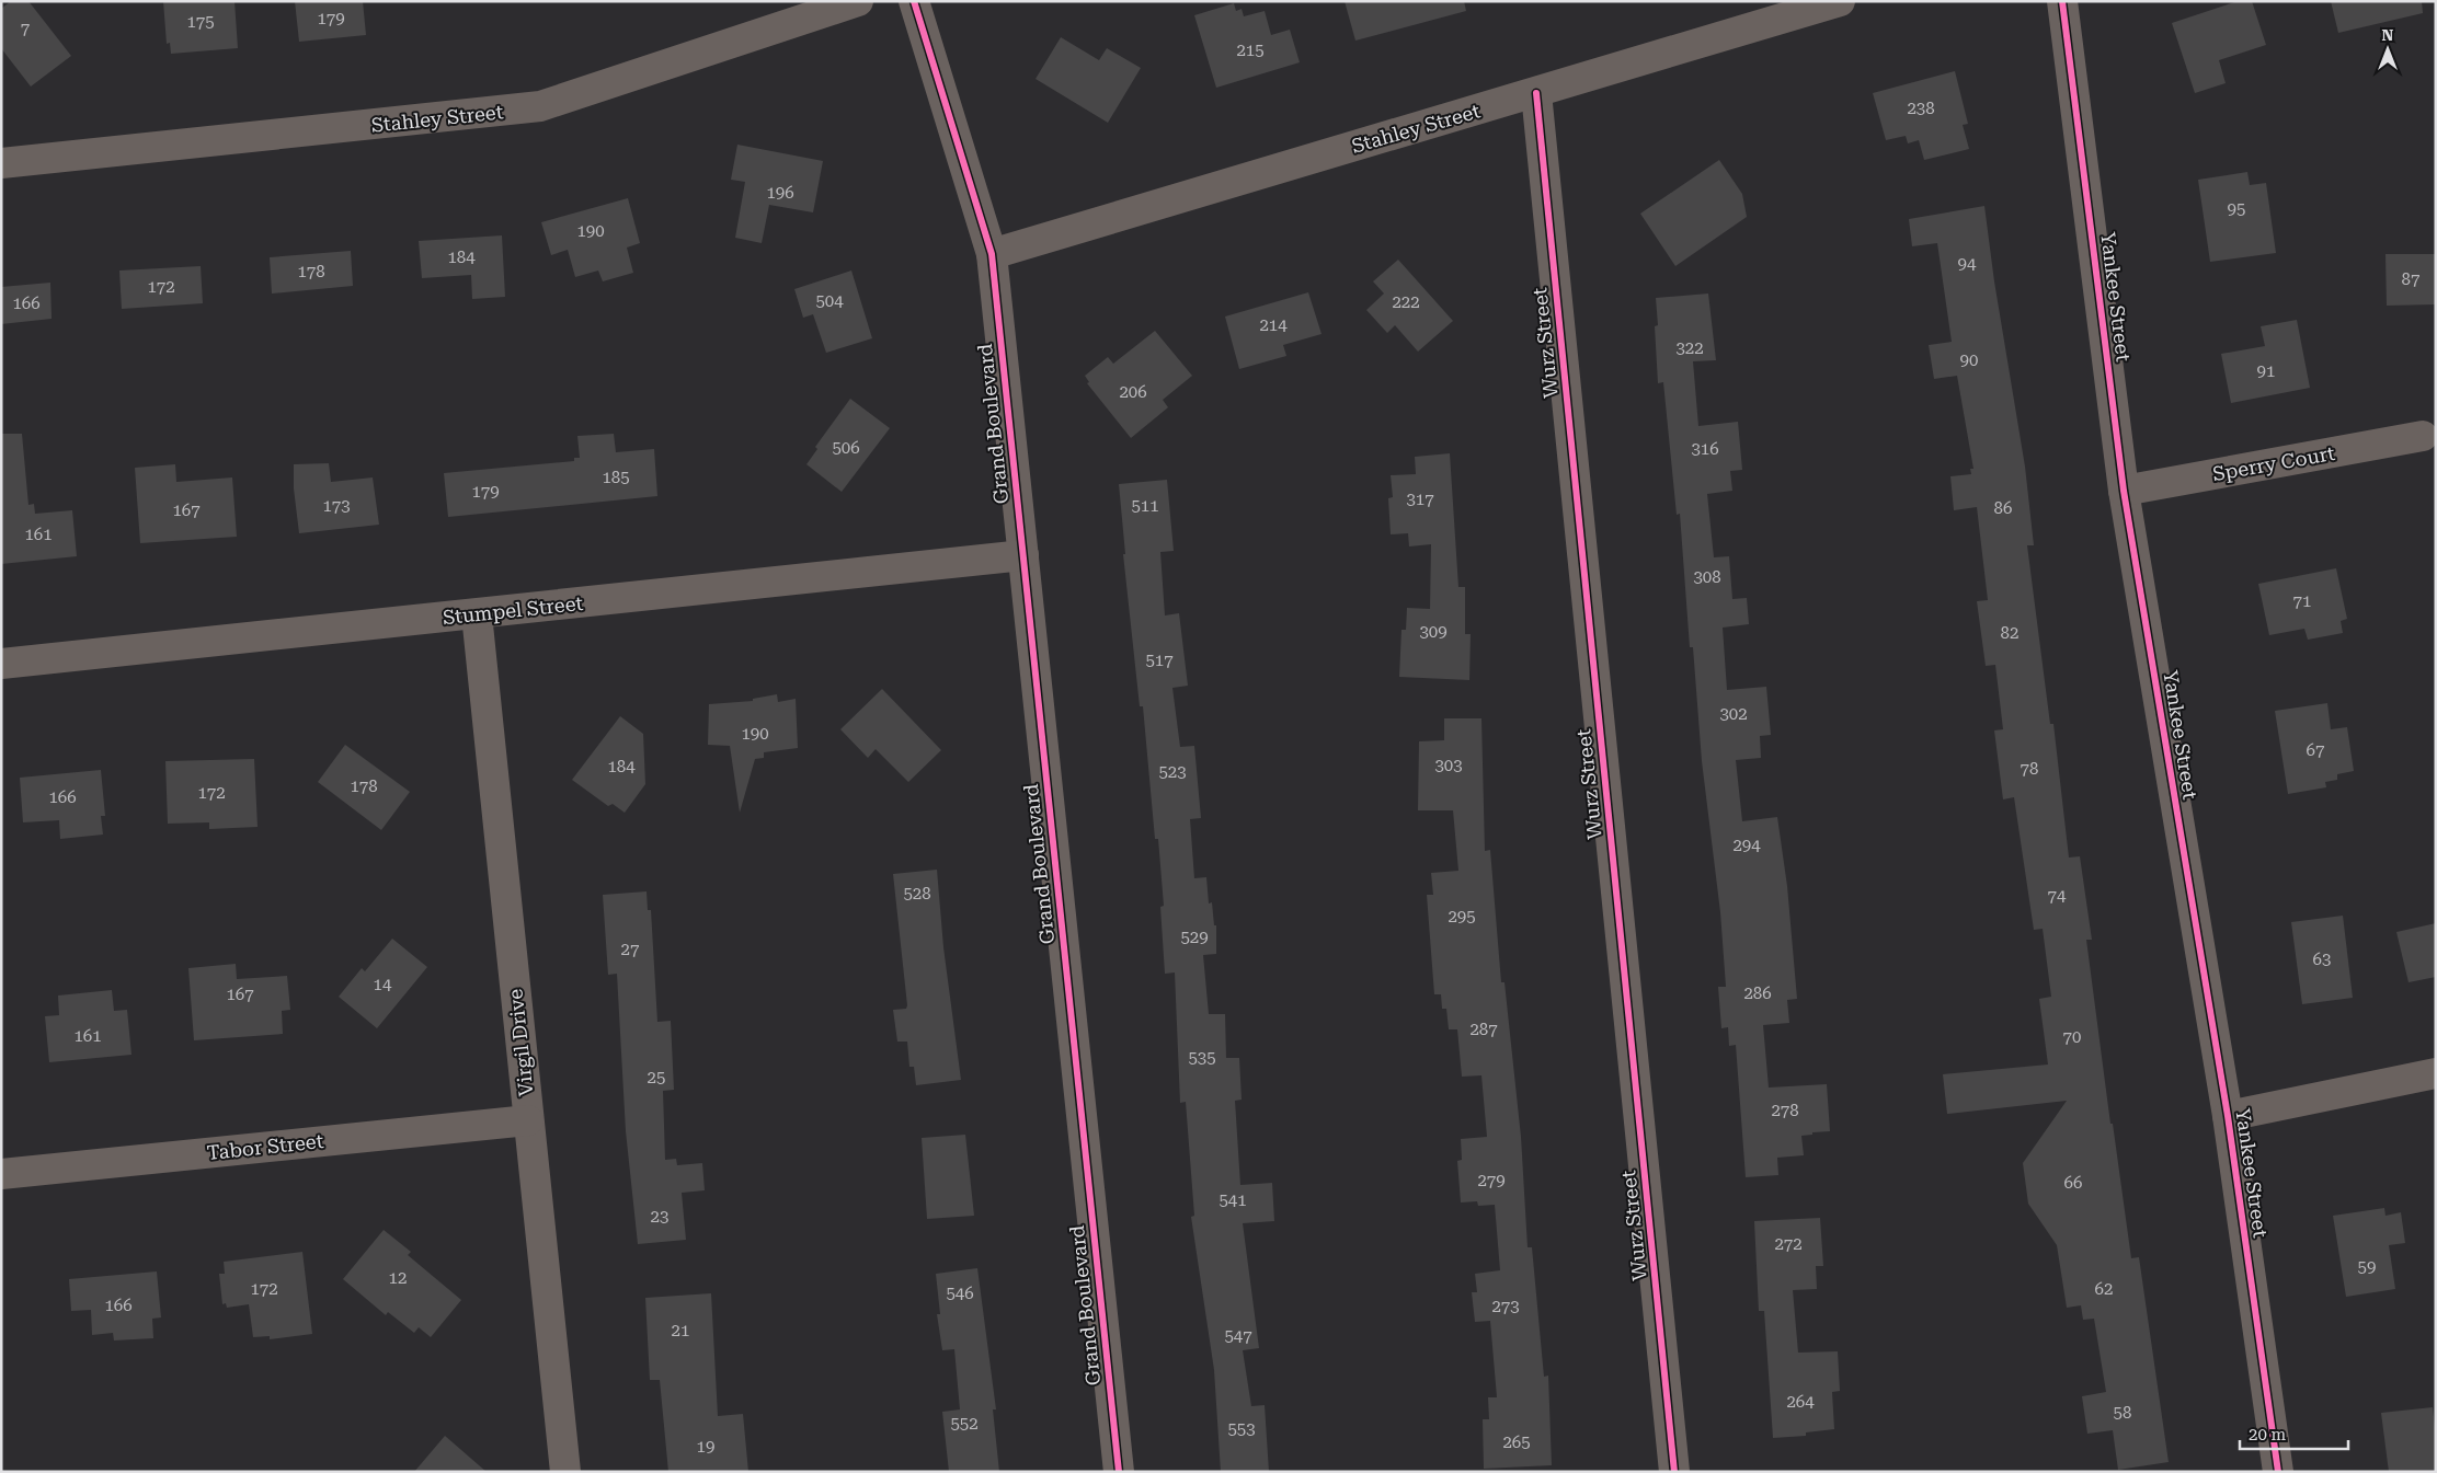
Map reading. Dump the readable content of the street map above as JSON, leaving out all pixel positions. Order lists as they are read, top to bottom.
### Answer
{
  "streets": {
    "street": [
      "Stahley Street",
      "Yankee Street",
      "Wurz Street",
      "Grand Boulevard",
      "Sperry Court",
      "Stumpel Street",
      "Virgil Drive",
      "Tabor Street"
    ]
  },
  "crossings": [
    ["Stahley Street", "Wurz Street"],
    ["Stahley Street", "Grand Boulevard"],
    ["Yankee Street", "Sperry Court"],
    ["Grand Boulevard", "Stumpel Street"],
    ["Stumpel Street", "Virgil Drive"],
    ["Virgil Drive", "Tabor Street"]
  ],
  "house_numbers": [
    "179",
    "175",
    "7",
    "215",
    "238",
    "196",
    "95",
    "190",
    "184",
    "94",
    "178",
    "87",
    "172",
    "504",
    "222",
    "166",
    "214",
    "322",
    "90",
    "91",
    "206",
    "506",
    "316",
    "185",
    "179",
    "317",
    "173",
    "511",
    "86",
    "167",
    "161",
    "308",
    "71",
    "309",
    "82",
    "517",
    "302",
    "190",
    "67",
    "303",
    "184",
    "78",
    "523",
    "178",
    "172",
    "166",
    "294",
    "528",
    "74",
    "295",
    "529",
    "27",
    "63",
    "14",
    "286",
    "167",
    "287",
    "161",
    "70",
    "535",
    "25",
    "278",
    "279",
    "66",
    "541",
    "23",
    "272",
    "59",
    "12",
    "172",
    "62",
    "546",
    "166",
    "273",
    "21",
    "547",
    "264",
    "58",
    "552",
    "553",
    "265",
    "19"
  ],
  "scale_bar": "20 m",
  "north": "top"
}
